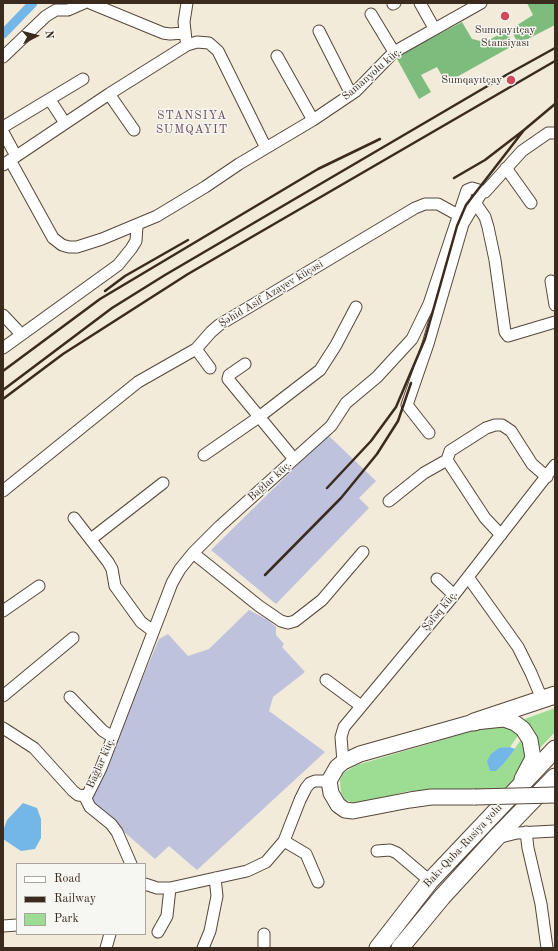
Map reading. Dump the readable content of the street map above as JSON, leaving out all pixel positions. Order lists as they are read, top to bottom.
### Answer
{
  "streets": {
    "highway": ["Bakı-Quba-Rusiya yolu"],
    "street": [
      "Samanyolu küç.",
      "Şəhid Asif Azayev küçəsi",
      "Bağlar küç.",
      "Şəfəq küç."
    ]
  },
  "crossings": [
    ["Şəhid Asif Azayev küçəsi", "Bağlar küç."]
  ],
  "districts": ["STANSIYA SUMQAYIT"],
  "places": ["Sumqayıtçay Stansiyası", "Sumqayıtçay"],
  "legend": ["Road", "Railway", "Park"],
  "north": "right"
}
